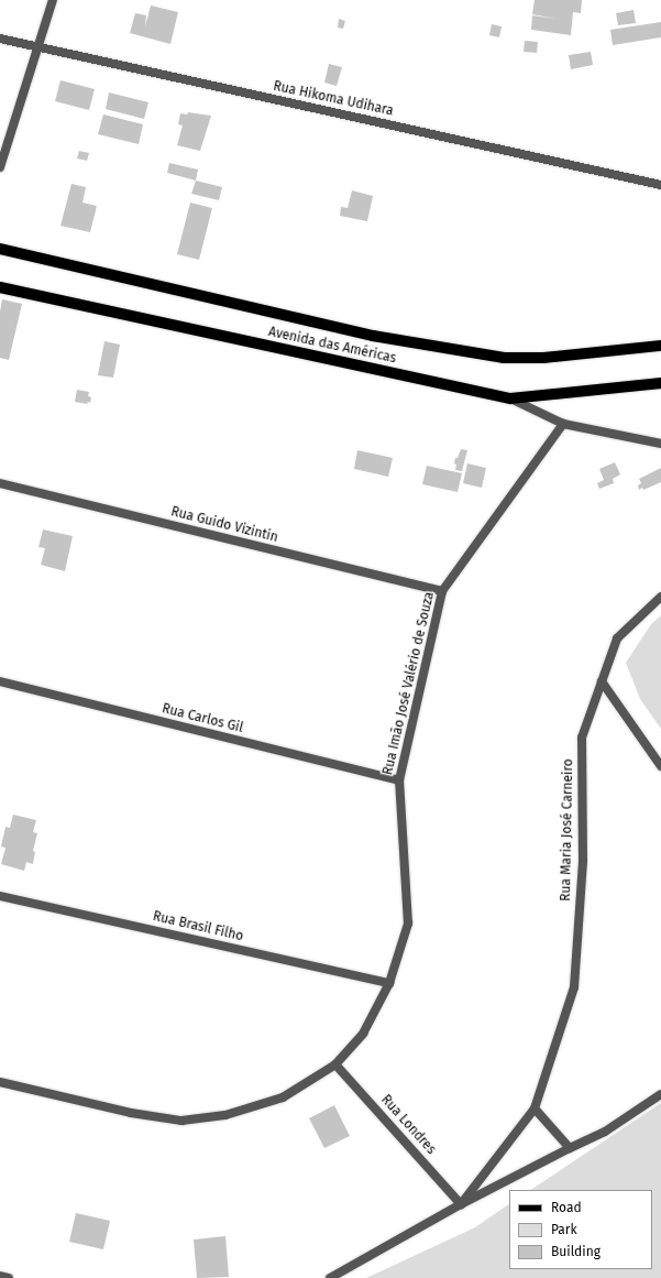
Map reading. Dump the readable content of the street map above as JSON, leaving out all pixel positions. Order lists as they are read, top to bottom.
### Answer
{
  "streets": {
    "main road": ["Avenida das Américas"],
    "street": [
      "Rua Hikoma Udihara",
      "Rua Guido Vizintin",
      "Rua Imão José Valério de Souza",
      "Rua Carlos Gil",
      "Rua Maria José Carneiro",
      "Rua Brasil Filho",
      "Rua Londres"
    ]
  },
  "crossings": [
    ["Rua Guido Vizintin", "Rua Imão José Valério de Souza"],
    ["Rua Imão José Valério de Souza", "Rua Carlos Gil"],
    ["Rua Imão José Valério de Souza", "Rua Brasil Filho"],
    ["Rua Imão José Valério de Souza", "Rua Londres"],
    ["Rua Maria José Carneiro", "Rua Londres"]
  ],
  "legend": ["Road", "Park", "Building"]
}
